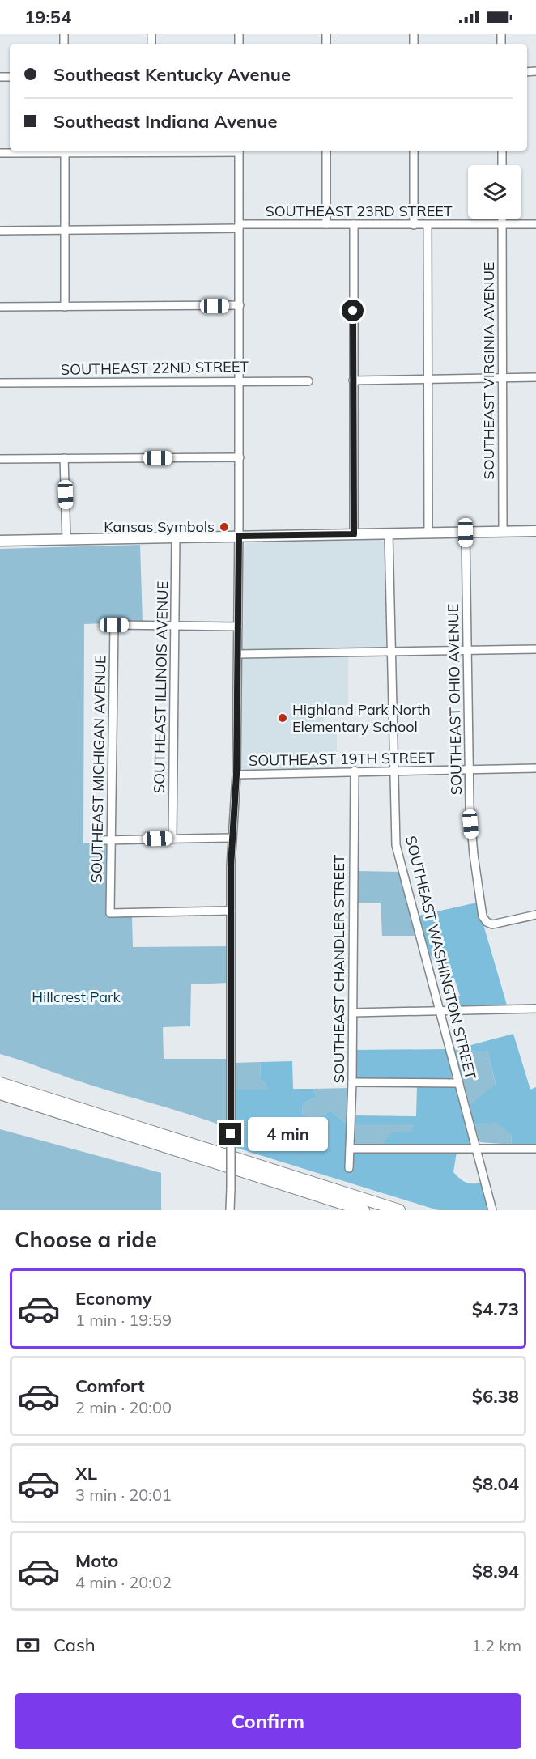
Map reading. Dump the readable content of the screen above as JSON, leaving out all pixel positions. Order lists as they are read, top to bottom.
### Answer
{
  "streets": {
    "street": [
      "SOUTHEAST 23RD STREET",
      "SOUTHEAST 22ND STREET",
      "SOUTHEAST VIRGINIA AVENUE",
      "SOUTHEAST ILLINOIS AVENUE",
      "SOUTHEAST OHIO AVENUE",
      "SOUTHEAST 19TH STREET",
      "SOUTHEAST MICHIGAN AVENUE",
      "SOUTHEAST WASHINGTON STREET",
      "SOUTHEAST CHANDLER STREET"
    ]
  },
  "crossings": [
    ["SOUTHEAST 23RD STREET", "SOUTHEAST VIRGINIA AVENUE"],
    ["SOUTHEAST ILLINOIS AVENUE", "SOUTHEAST MICHIGAN AVENUE"],
    ["SOUTHEAST OHIO AVENUE", "SOUTHEAST 19TH STREET"],
    ["SOUTHEAST 19TH STREET", "SOUTHEAST WASHINGTON STREET"],
    ["SOUTHEAST 19TH STREET", "SOUTHEAST CHANDLER STREET"]
  ],
  "parks": ["Hillcrest Park"],
  "places": ["Kansas Symbols", "Highland Park North Elementary School"],
  "page": {
    "status": "19:54",
    "banner": ["Southeast Kentucky Avenue", "Southeast Indiana Avenue"],
    "bubble": "4 min",
    "heading": "Choose a ride",
    "list": [
      {
        "name": "Economy",
        "note": "1 min · 19:59",
        "value": "$4.73"
      },
      {
        "name": "Comfort",
        "note": "2 min · 20:00",
        "value": "$6.38"
      },
      {
        "name": "XL",
        "note": "3 min · 20:01",
        "value": "$8.04"
      },
      {
        "name": "Moto",
        "note": "4 min · 20:02",
        "value": "$8.94"
      }
    ],
    "pay": ["Cash", "1.2 km"],
    "buttons": "Confirm"
  }
}
